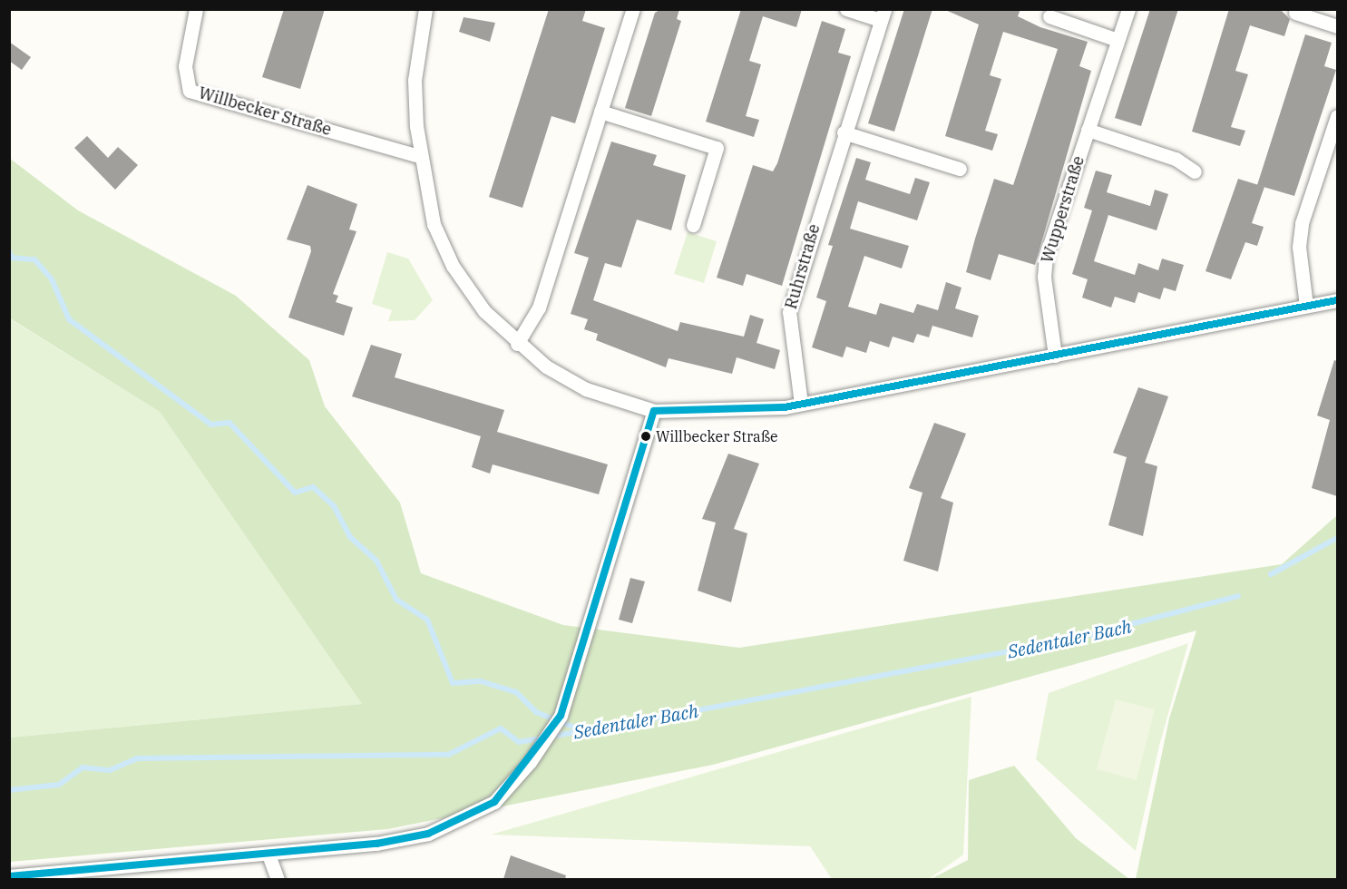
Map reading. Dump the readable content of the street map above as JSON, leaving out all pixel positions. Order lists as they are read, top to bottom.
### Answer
{
  "streets": {
    "street": ["Willbecker Straße", "Wupperstraße", "Ruhrstraße"]
  },
  "water": ["Sedentaler Bach"],
  "places": ["Willbecker Straße"]
}
